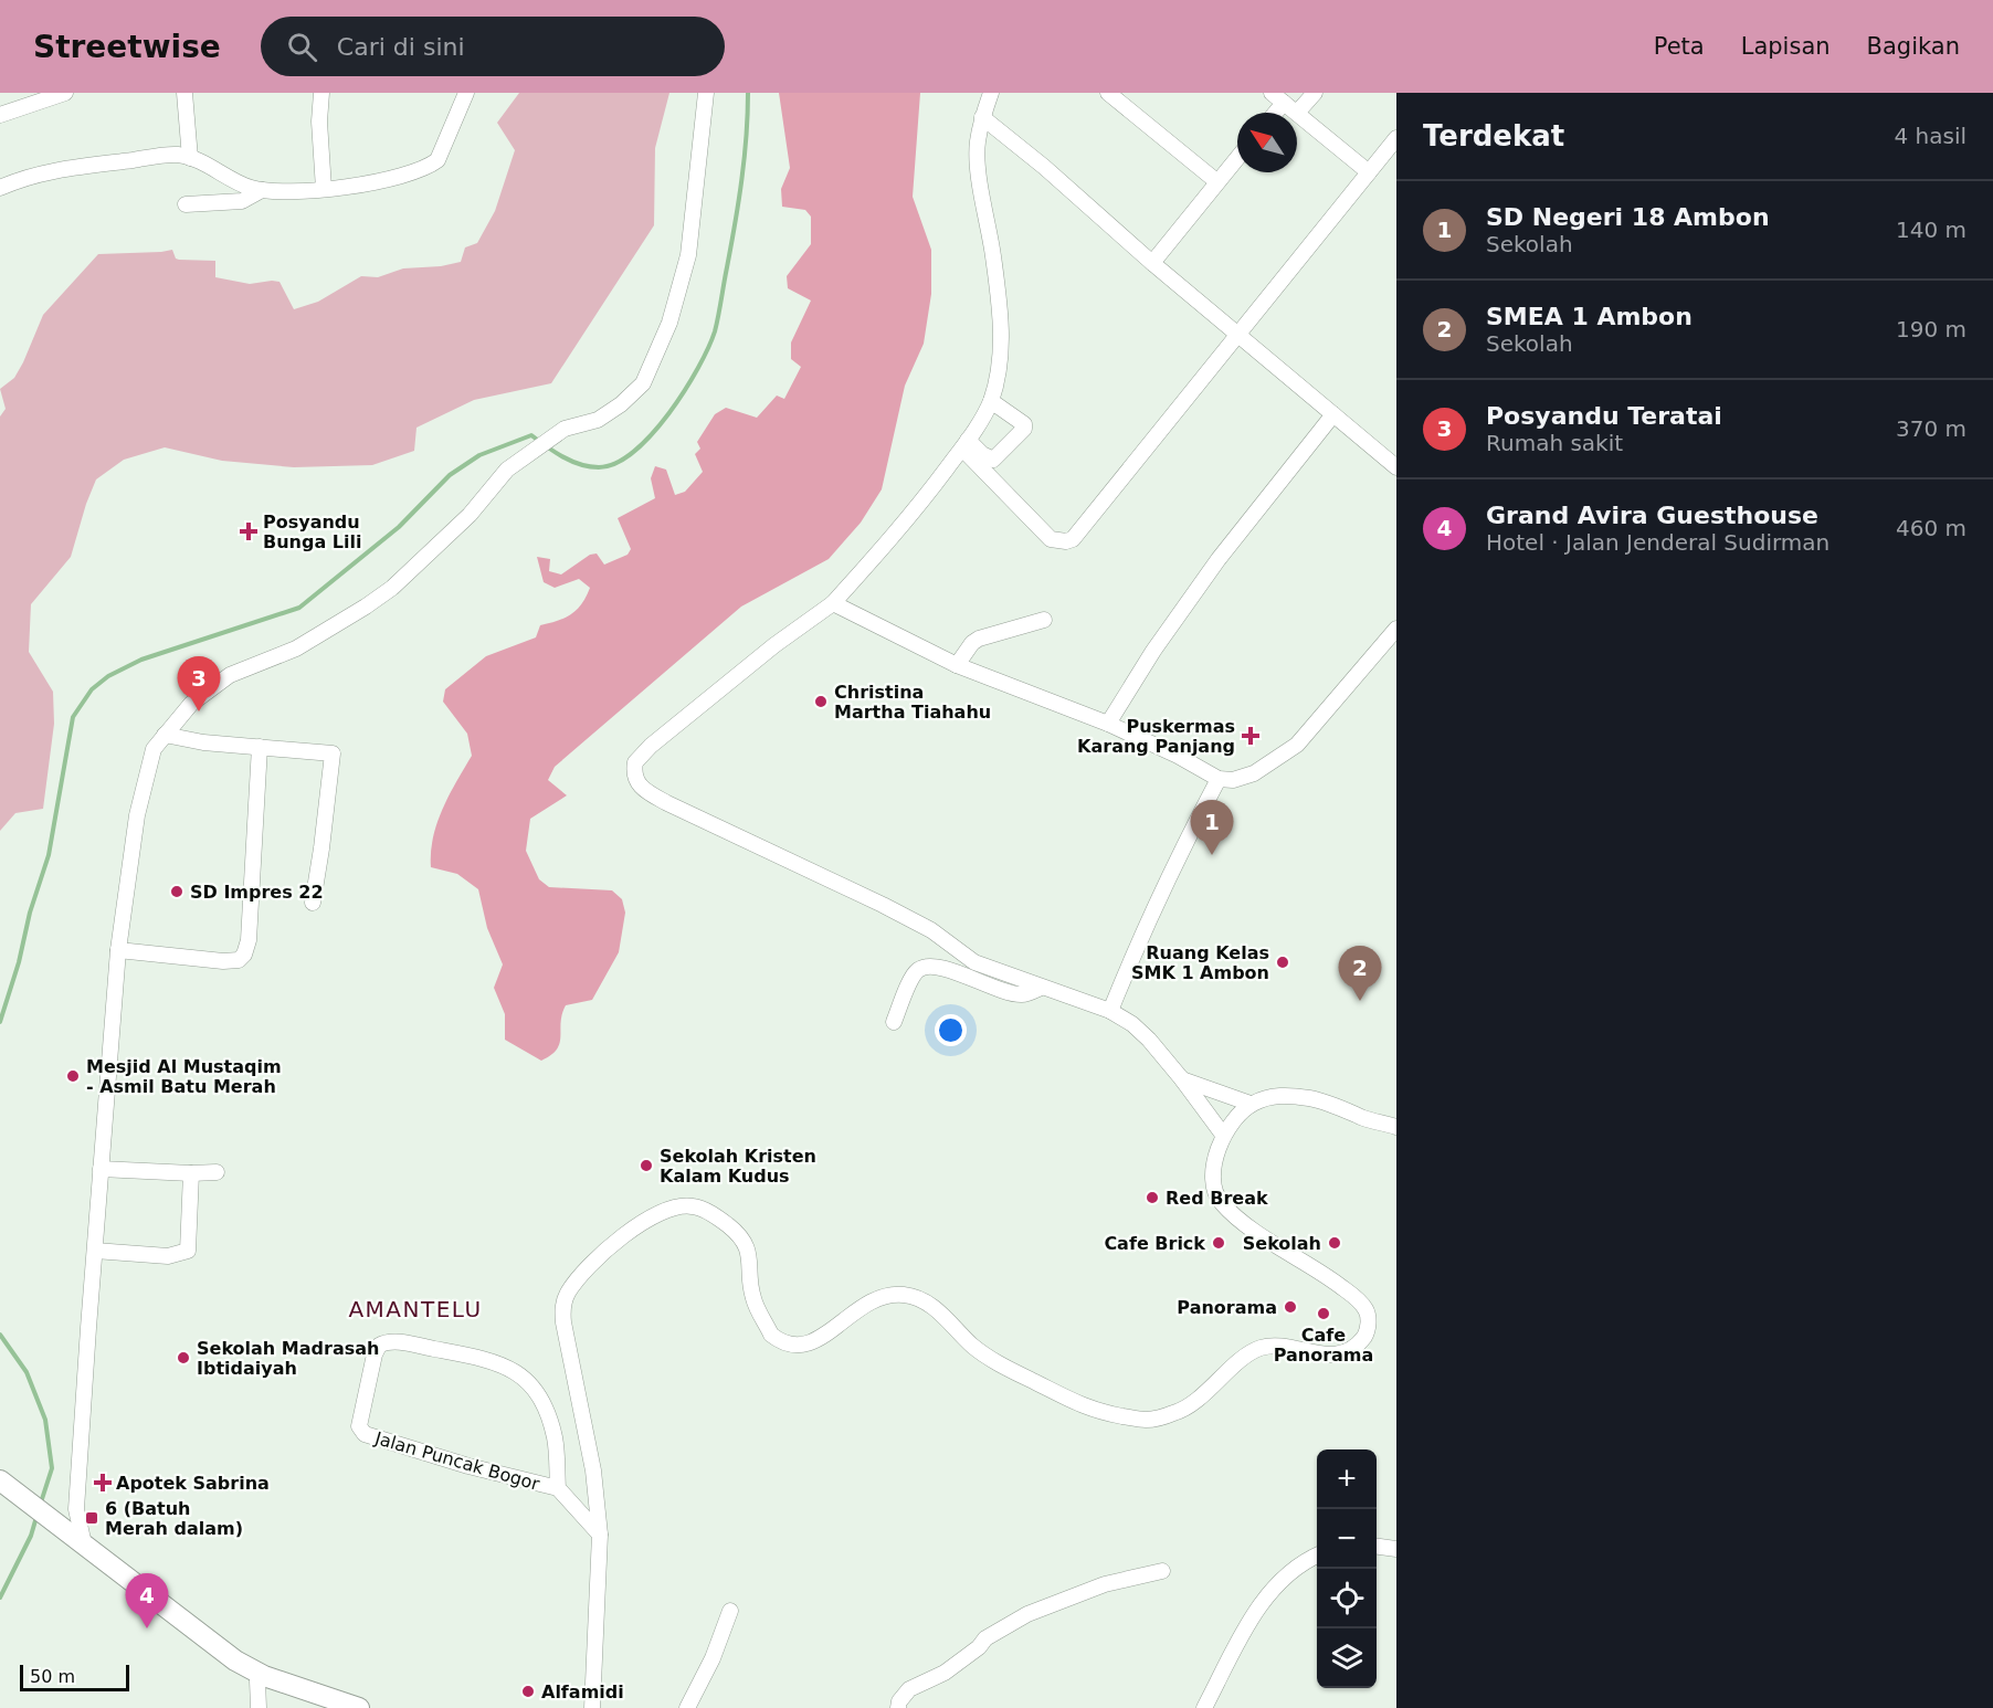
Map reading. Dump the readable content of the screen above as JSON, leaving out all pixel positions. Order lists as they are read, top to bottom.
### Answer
{
  "streets": {
    "street": ["Jalan Puncak Bogor"]
  },
  "districts": ["AMANTELU"],
  "places": {
    "health": ["Posyandu Bunga Lili", "Puskermas Karang Panjang", "Apotek Sabrina"],
    "other": [
      "Christina Martha Tiahahu",
      "SD Impres 22",
      "Ruang Kelas SMK 1 Ambon",
      "Mesjid Al Mustaqim - Asmil Batu Merah",
      "Sekolah Kristen Kalam Kudus",
      "Red Break",
      "Cafe Brick",
      "Sekolah",
      "Panorama",
      "Cafe Panorama",
      "Sekolah Madrasah Ibtidaiyah",
      "Alfamidi"
    ],
    "transit": ["6 (Batuh Merah dalam)"]
  },
  "scale_bar": "50 m",
  "north": "top left",
  "page": {
    "header": "Streetwise",
    "search": "Cari di sini",
    "nav": ["Peta", "Lapisan", "Bagikan"],
    "heading": ["Terdekat", "4 hasil"],
    "list": [
      {
        "mark": "1",
        "name": "SD Negeri 18 Ambon",
        "note": "Sekolah",
        "value": "140 m"
      },
      {
        "mark": "2",
        "name": "SMEA 1 Ambon",
        "note": "Sekolah",
        "value": "190 m"
      },
      {
        "mark": "3",
        "name": "Posyandu Teratai",
        "note": "Rumah sakit",
        "value": "370 m"
      },
      {
        "mark": "4",
        "name": "Grand Avira Guesthouse",
        "note": "Hotel · Jalan Jenderal Sudirman",
        "value": "460 m"
      }
    ],
    "pins": [
      "3",
      "1",
      "2",
      "4"
    ],
    "map_buttons": ["+", "−"],
    "scale": "50 m"
  }
}
